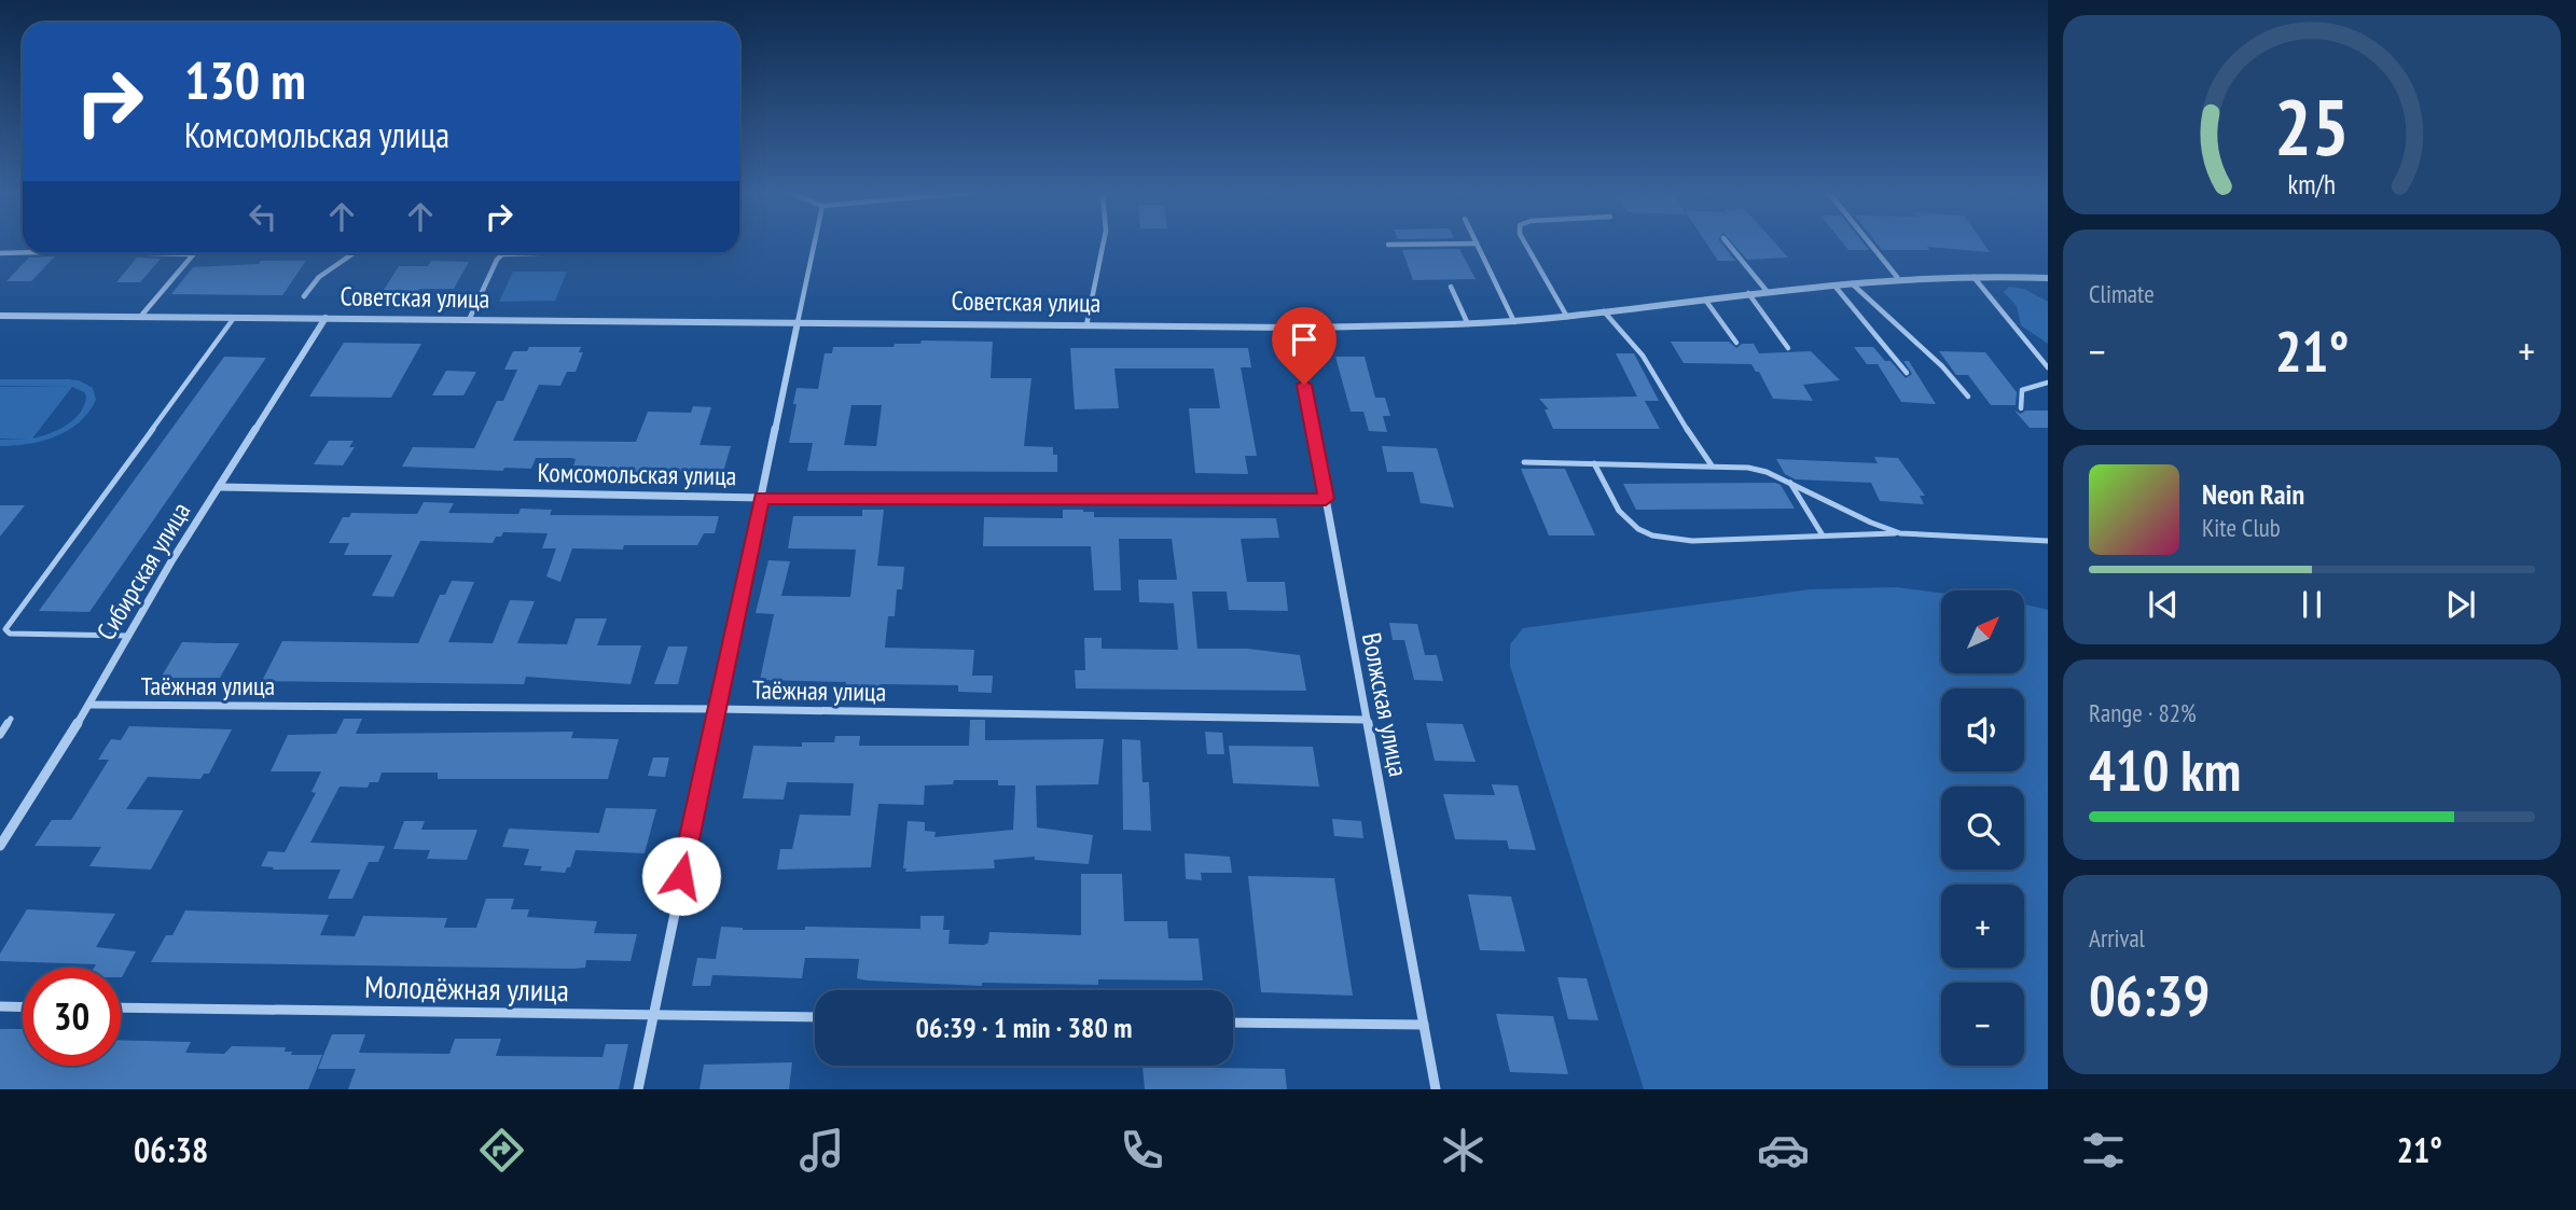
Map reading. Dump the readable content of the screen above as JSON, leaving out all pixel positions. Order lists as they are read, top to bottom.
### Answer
{
  "streets": {
    "street": [
      "Советская улица",
      "Комсомольская улица",
      "Сибирская улица",
      "Таёжная улица",
      "Волжская улица",
      "Молодёжная улица"
    ]
  },
  "crossings": [
    ["Советская улица", "Сибирская улица"],
    ["Советская улица", "Волжская улица"],
    ["Комсомольская улица", "Сибирская улица"],
    ["Комсомольская улица", "Волжская улица"],
    ["Сибирская улица", "Таёжная улица"],
    ["Таёжная улица", "Волжская улица"]
  ],
  "north": "top right",
  "page": {
    "turn": ["130 m", "Комсомольская улица"],
    "tile": [
      "Climate",
      ["Range · 82%", "410 km"],
      ["Arrival", "06:39"]
    ],
    "heat": ["−", "21°", "+"],
    "song": ["Neon Rain", "Kite Club"],
    "map_buttons": ["+", "−"],
    "limit": "30",
    "trip": "06:39 · 1 min · 380 m",
    "tabs": ["06:38", "21°"],
    "gauge": ["25", "km/h"]
  }
}
